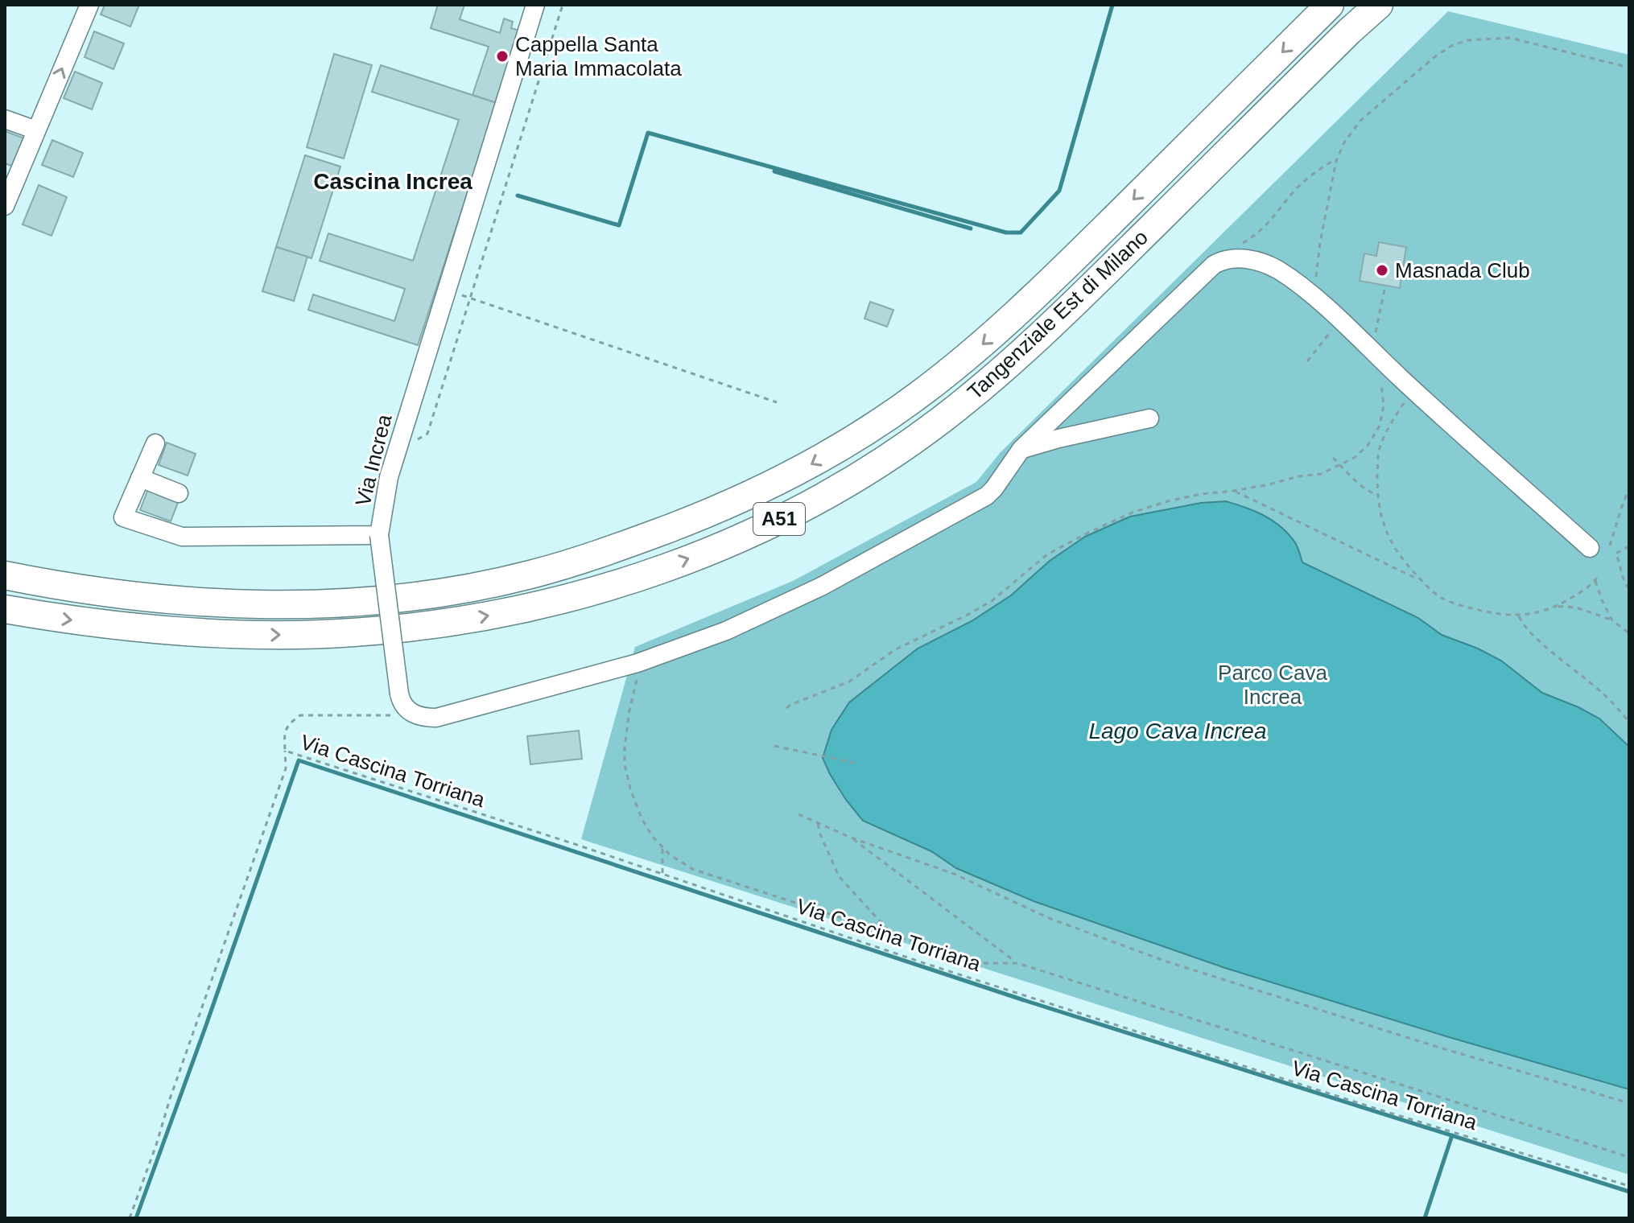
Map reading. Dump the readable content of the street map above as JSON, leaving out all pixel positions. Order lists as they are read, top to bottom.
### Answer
{
  "streets": {
    "highway": ["Tangenziale Est di Milano", "A51"],
    "street": ["Via Increa"],
    "path": ["Via Cascina Torriana"]
  },
  "crossings": [
    ["Via Increa", "Via Cascina Torriana"]
  ],
  "districts": ["Cascina Increa"],
  "water": ["Lago Cava Increa"],
  "parks": ["Parco Cava Increa"],
  "places": ["Cappella Santa Maria Immacolata", "Masnada Club"]
}
